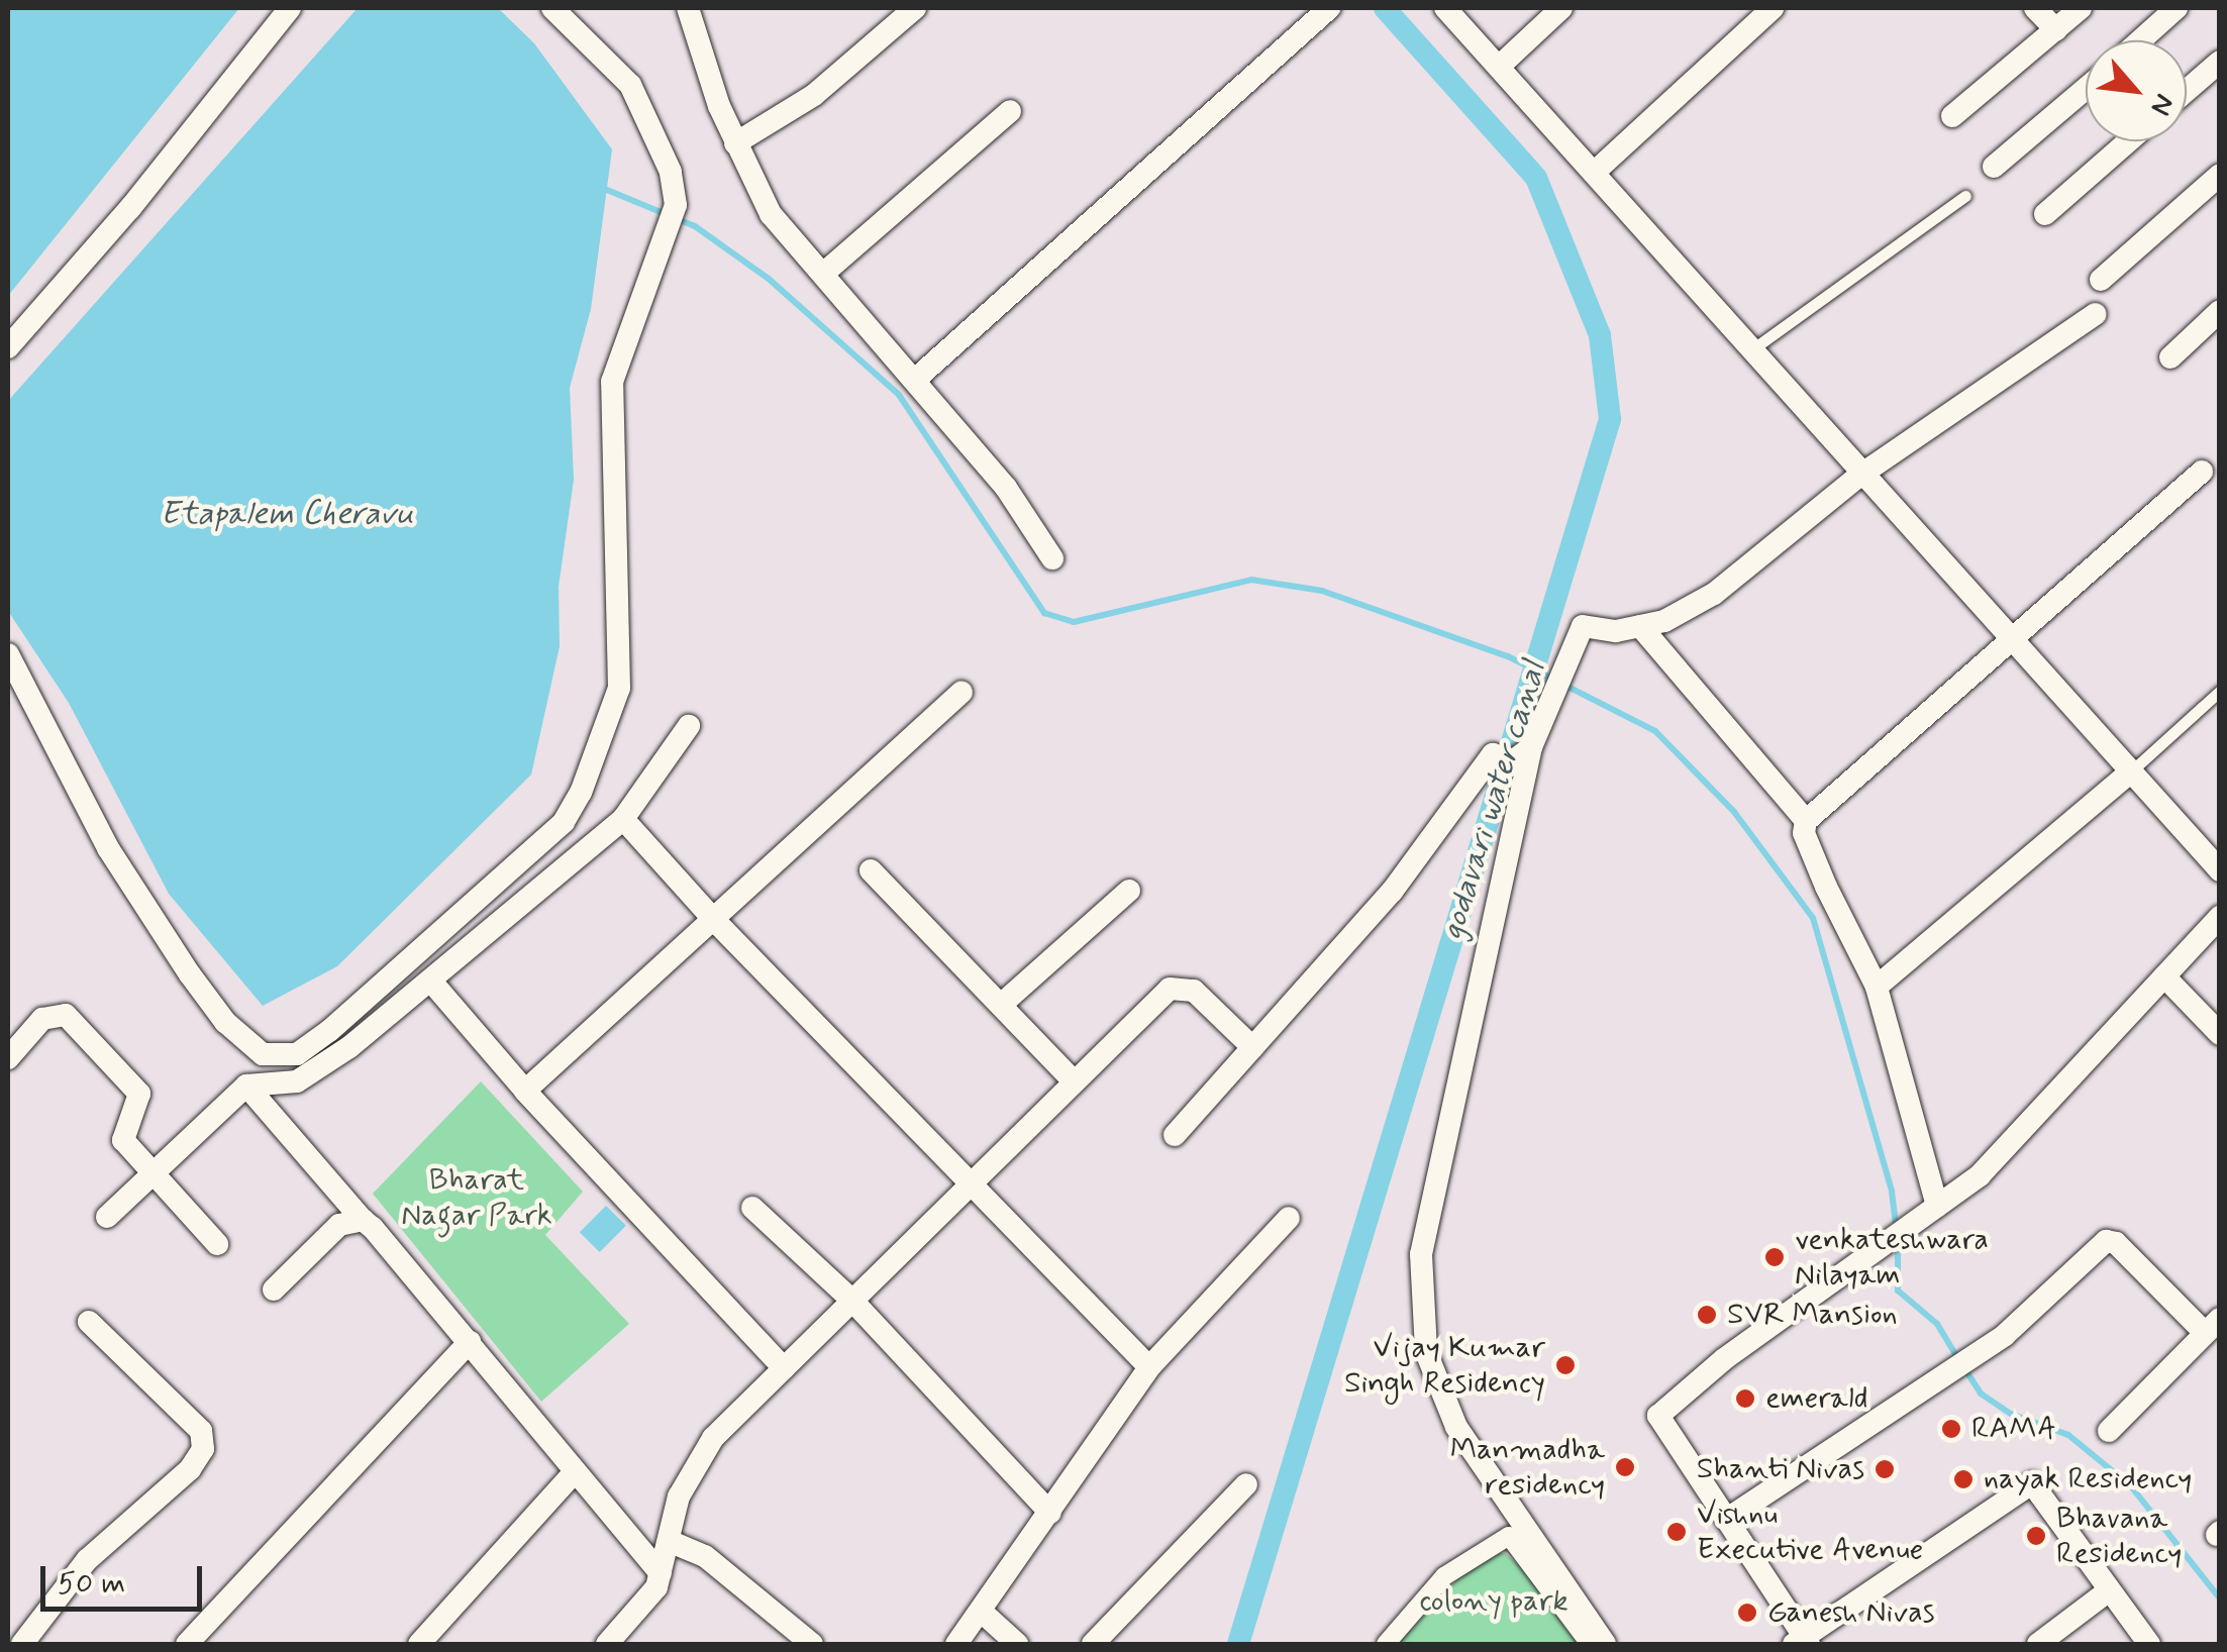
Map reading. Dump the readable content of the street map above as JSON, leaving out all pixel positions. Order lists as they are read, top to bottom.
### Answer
{
  "water": ["Etapalem Cheravu", "godavari water canal"],
  "parks": ["Bharat Nagar Park", "colony park"],
  "places": [
    "venkateshwara Nilayam",
    "SVR Mansion",
    "Vijay Kumar Singh Residency",
    "emerald",
    "RAMA",
    "Manmadha residency",
    "Shanti Nivas",
    "nayak Residency",
    "Vishnu Executive Avenue",
    "Bhavana Residency",
    "Ganesh Nivas"
  ],
  "scale_bar": "50 m",
  "north": "bottom right"
}
